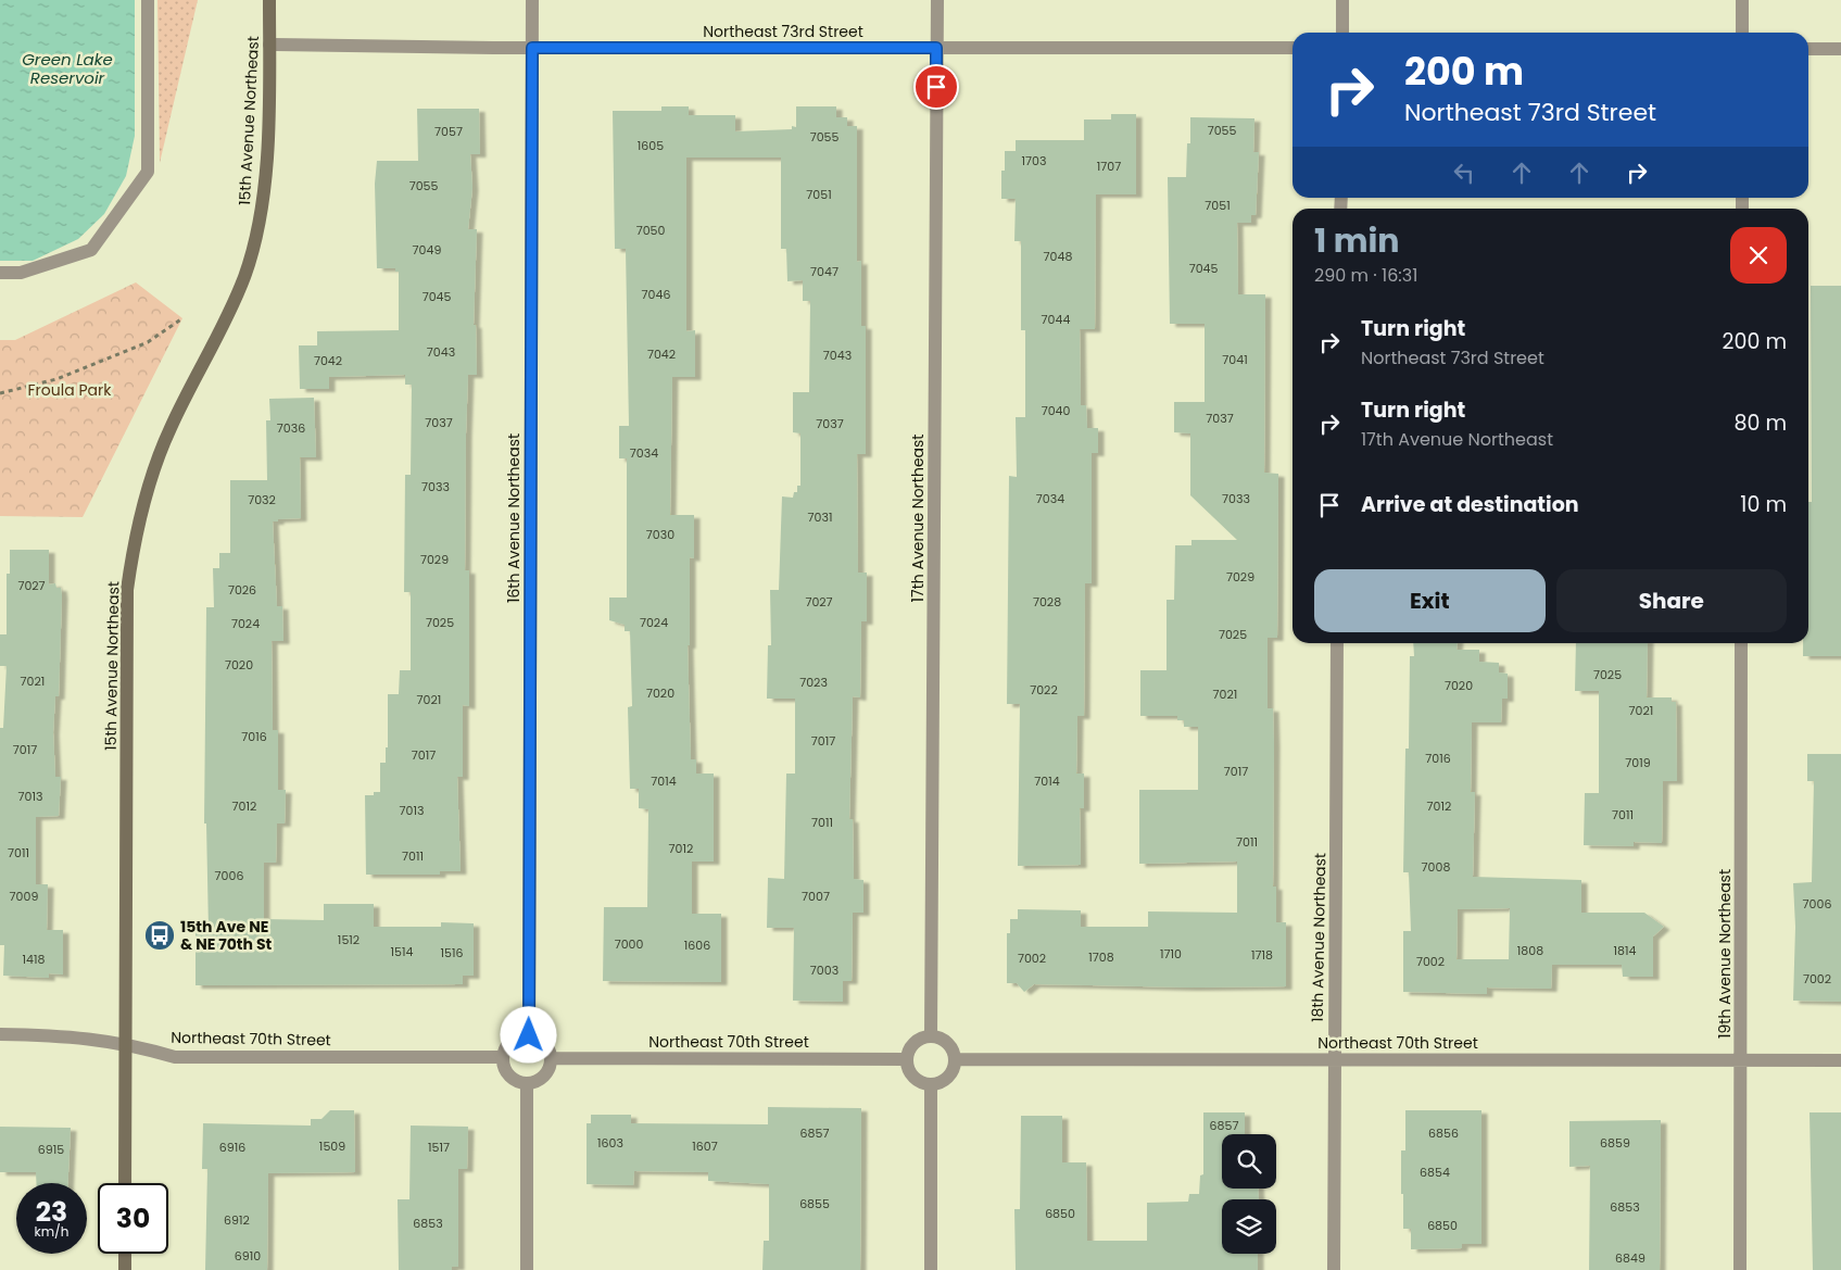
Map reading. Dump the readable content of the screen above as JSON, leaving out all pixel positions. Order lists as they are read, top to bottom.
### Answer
{
  "streets": {
    "main road": ["15th Avenue Northeast"],
    "street": [
      "Northeast 73rd Street",
      "16th Avenue Northeast",
      "17th Avenue Northeast",
      "18th Avenue Northeast",
      "19th Avenue Northeast",
      "Northeast 70th Street"
    ]
  },
  "crossings": [
    ["Northeast 73rd Street", "15th Avenue Northeast"],
    ["Northeast 73rd Street", "16th Avenue Northeast"],
    ["Northeast 73rd Street", "17th Avenue Northeast"],
    ["15th Avenue Northeast", "Northeast 70th Street"],
    ["16th Avenue Northeast", "Northeast 70th Street"],
    ["17th Avenue Northeast", "Northeast 70th Street"],
    ["18th Avenue Northeast", "Northeast 70th Street"],
    ["19th Avenue Northeast", "Northeast 70th Street"]
  ],
  "water": ["Green Lake Reservoir"],
  "parks": ["Froula Park"],
  "places": {
    "bus stop": ["15th Ave NE & NE 70th St"]
  },
  "house_numbers": [
    "7055",
    "7057",
    "7055",
    "1605",
    "1703",
    "1707",
    "7055",
    "7051",
    "7051",
    "7050",
    "7049",
    "7048",
    "7045",
    "7047",
    "7046",
    "7045",
    "7044",
    "7043",
    "7042",
    "7043",
    "7041",
    "7042",
    "7040",
    "7037",
    "7037",
    "7037",
    "7036",
    "7034",
    "7033",
    "7034",
    "7033",
    "7032",
    "7031",
    "7030",
    "7029",
    "7029",
    "7027",
    "7026",
    "7027",
    "7028",
    "7025",
    "7024",
    "7024",
    "7025",
    "7020",
    "7025",
    "7021",
    "7023",
    "7020",
    "7022",
    "7020",
    "7021",
    "7021",
    "7021",
    "7016",
    "7017",
    "7017",
    "7017",
    "7016",
    "7019",
    "7017",
    "7014",
    "7014",
    "7013",
    "7012",
    "7012",
    "7013",
    "7011",
    "7011",
    "7011",
    "7012",
    "7011",
    "7011",
    "7008",
    "7006",
    "7009",
    "7007",
    "7006",
    "1512",
    "7000",
    "1606",
    "1808",
    "1814",
    "1514",
    "1516",
    "1710",
    "1718",
    "1708",
    "7002",
    "1418",
    "7002",
    "7003",
    "7002",
    "6857",
    "6857",
    "6856",
    "1603",
    "6859",
    "1509",
    "1607",
    "6916",
    "1517",
    "6915",
    "6854",
    "6855",
    "6853",
    "6850",
    "6912",
    "6853",
    "6850",
    "6910",
    "6849"
  ],
  "page": {
    "turn": ["200 m", "Northeast 73rd Street"],
    "heading": ["1 min", "290 m · 16:31"],
    "list": [
      {
        "name": "Turn right",
        "note": "Northeast 73rd Street",
        "value": "200 m"
      },
      {
        "name": "Turn right",
        "note": "17th Avenue Northeast",
        "value": "80 m"
      },
      {
        "name": "Arrive at destination",
        "value": "10 m"
      }
    ],
    "buttons": ["Exit", "Share"],
    "speed": "23 km/h",
    "limit": "30"
  }
}
